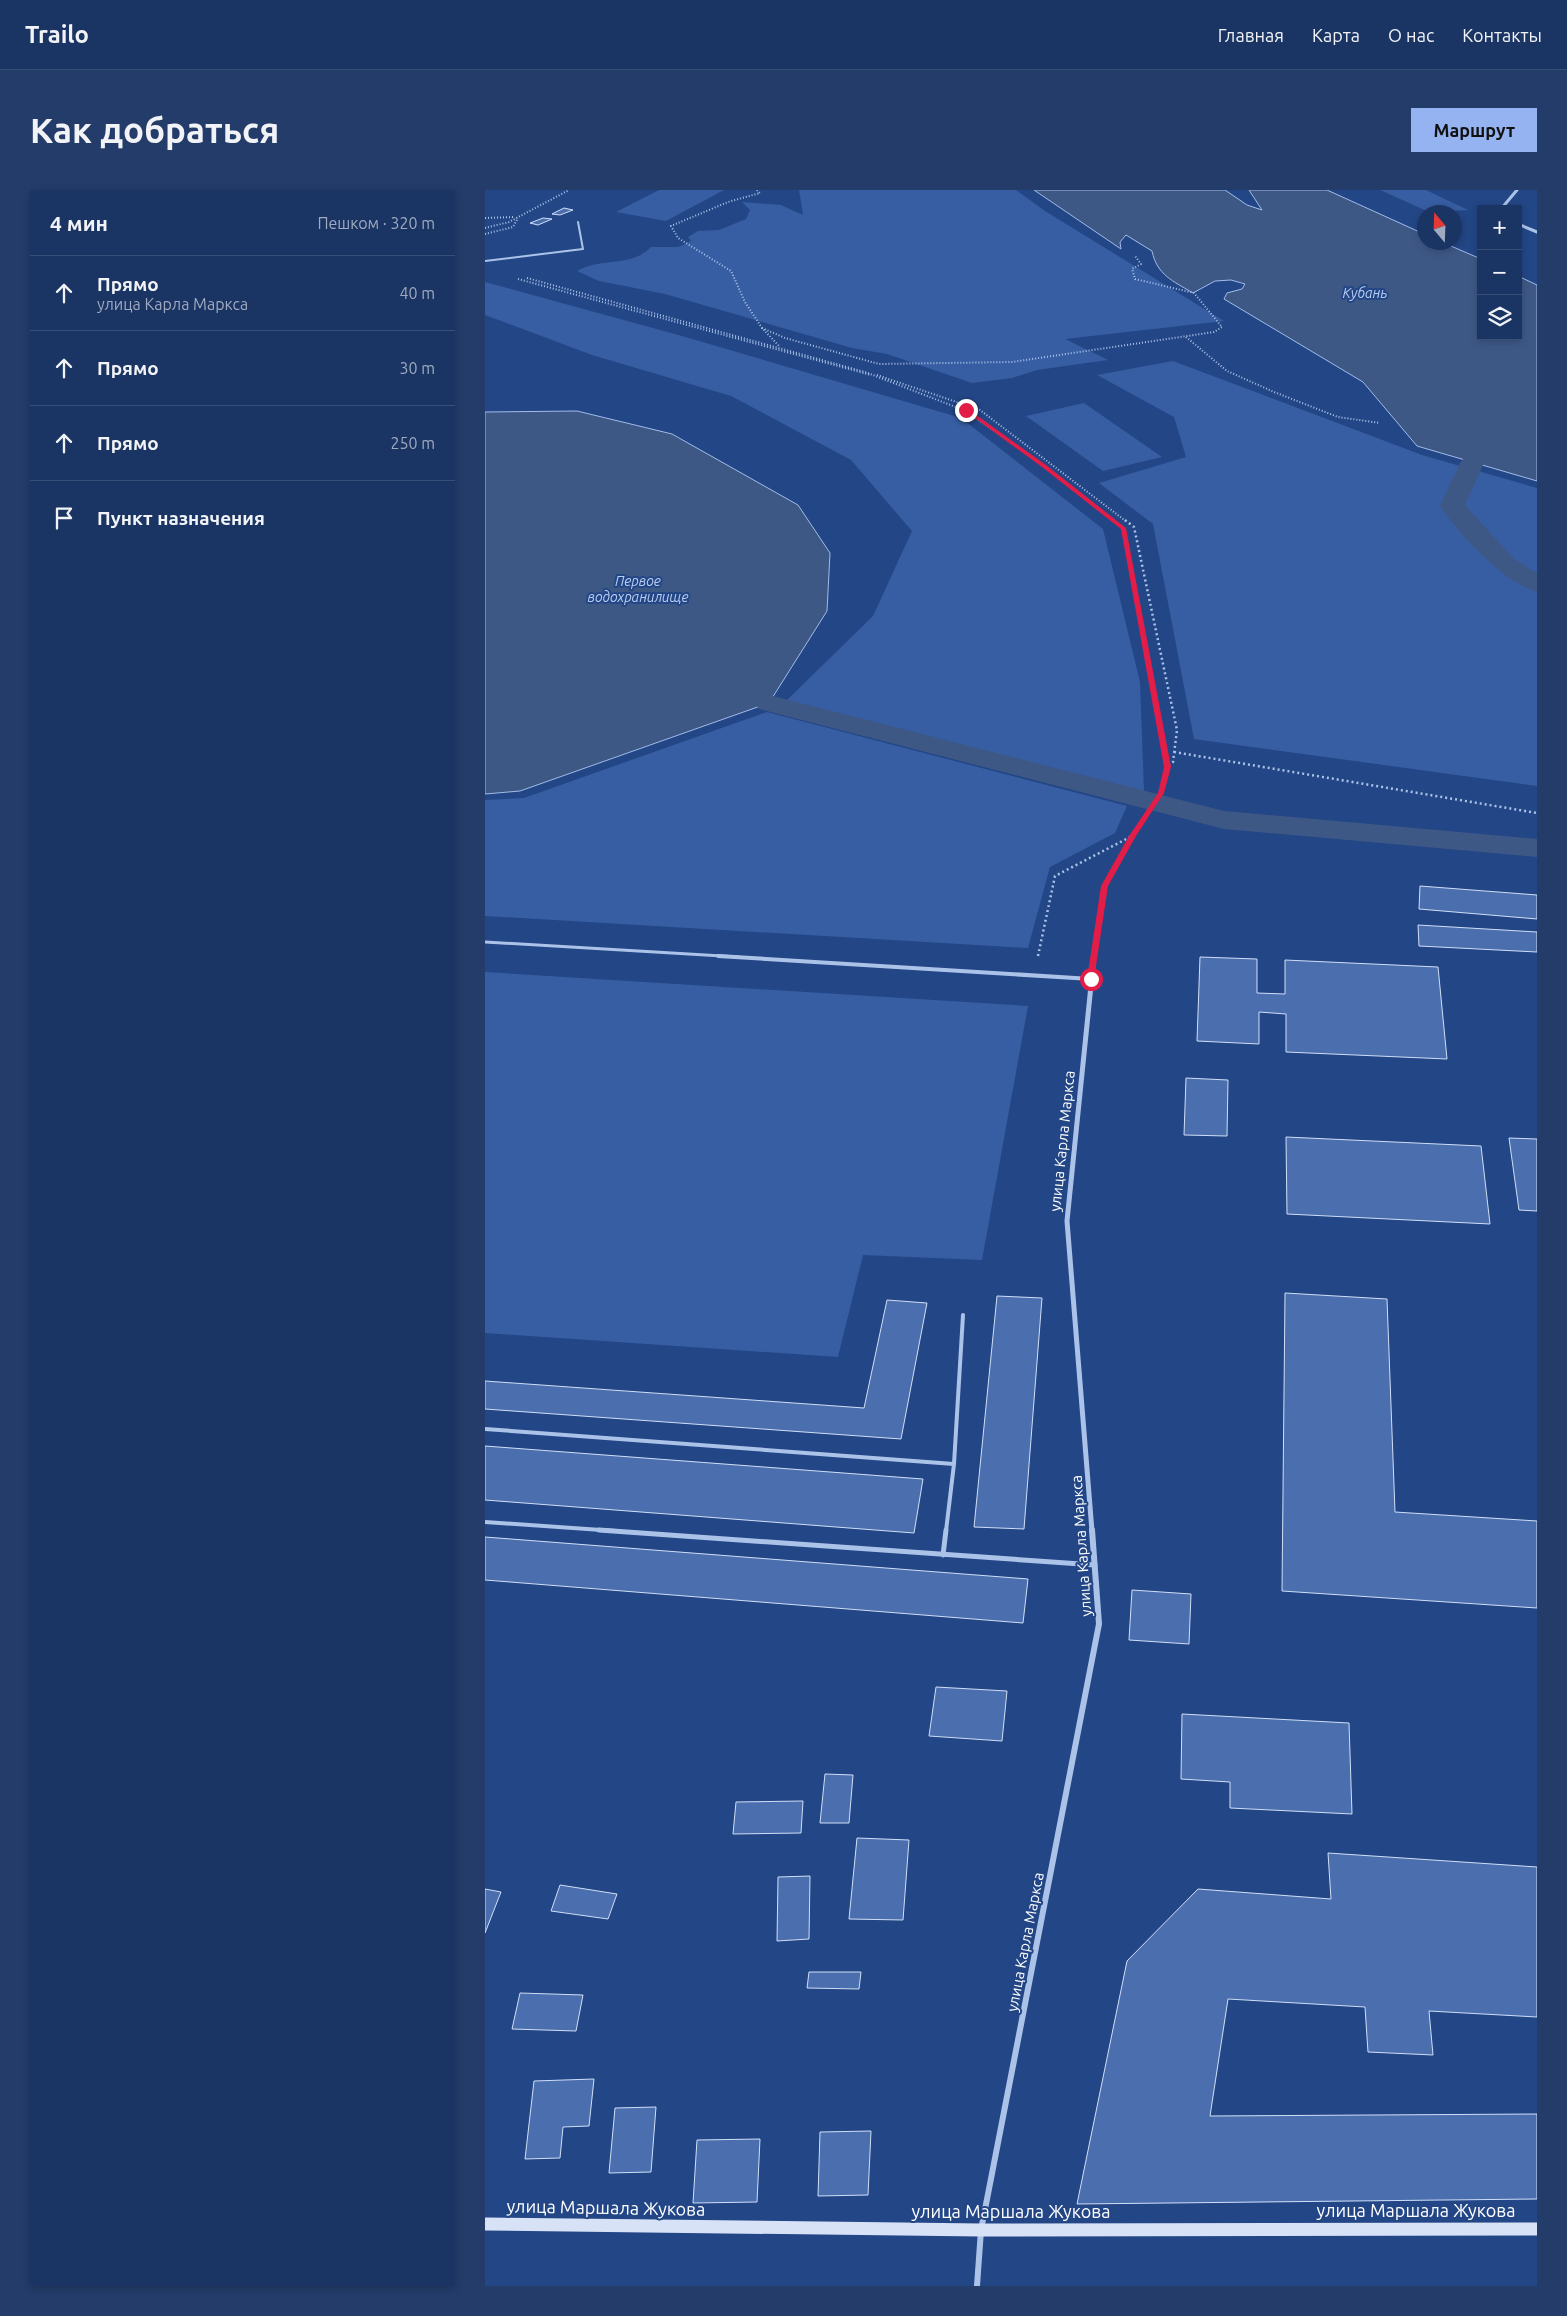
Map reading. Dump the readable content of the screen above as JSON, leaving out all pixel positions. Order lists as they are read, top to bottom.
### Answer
{
  "streets": {
    "main road": ["улица Маршала Жукова"],
    "street": ["улица Карла Маркса"]
  },
  "crossings": [
    ["улица Карла Маркса", "улица Маршала Жукова"]
  ],
  "water": ["Кубань", "Первое водохранилище"],
  "north": "top",
  "page": {
    "header": "Trailo",
    "nav": [
      "Главная",
      "Карта",
      "О нас",
      "Контакты"
    ],
    "buttons": "Маршрут",
    "title": "Как добраться",
    "heading": ["4 мин", "Пешком · 320 m"],
    "map_buttons": ["+", "−"],
    "list": [
      ["Прямо", "улица Карла Маркса", "40 m"],
      ["Прямо", "30 m"],
      ["Прямо", "250 m"],
      "Пункт назначения"
    ]
  }
}
